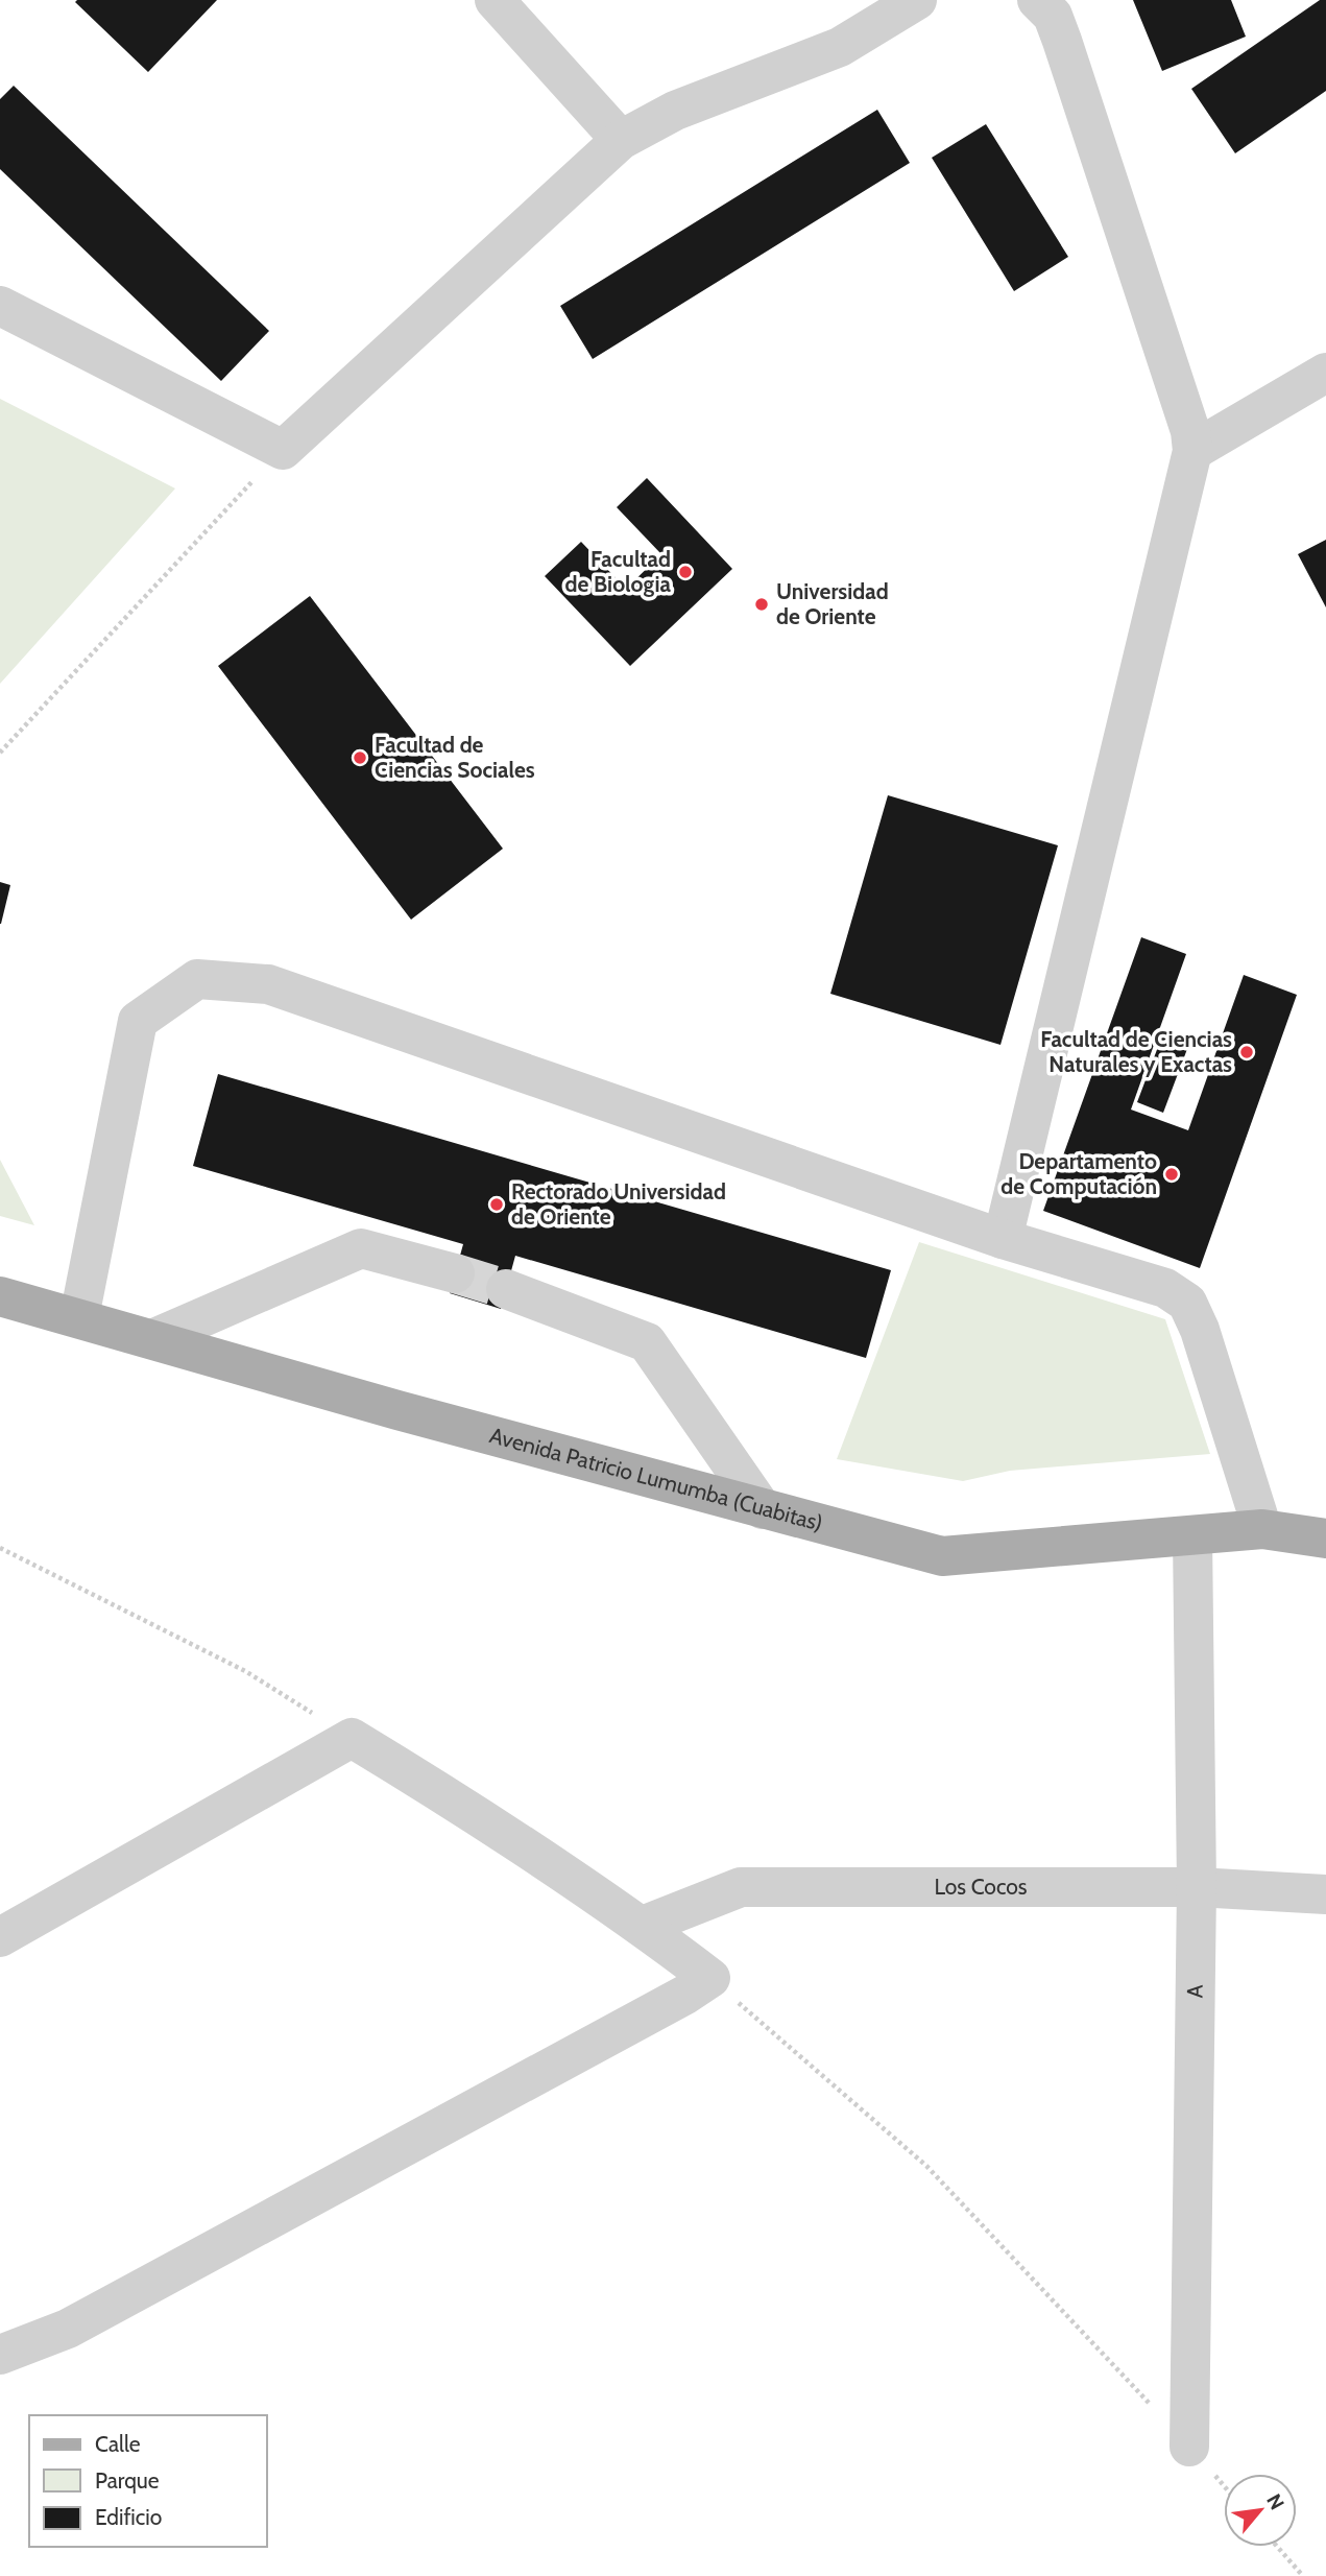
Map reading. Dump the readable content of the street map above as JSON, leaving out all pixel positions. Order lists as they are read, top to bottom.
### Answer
{
  "streets": {
    "main road": ["Avenida Patricio Lumumba (Cuabitas)"],
    "street": ["Los Cocos", "A"]
  },
  "crossings": [
    ["Avenida Patricio Lumumba (Cuabitas)", "A"],
    ["Los Cocos", "A"]
  ],
  "places": [
    "Facultad de Biologia",
    "Universidad de Oriente",
    "Facultad de Ciencias Sociales",
    "Facultad de Ciencias Naturales y Exactas",
    "Departamento de Computación",
    "Rectorado Universidad de Oriente"
  ],
  "legend": ["Calle", "Parque", "Edificio"],
  "north": "top right"
}
